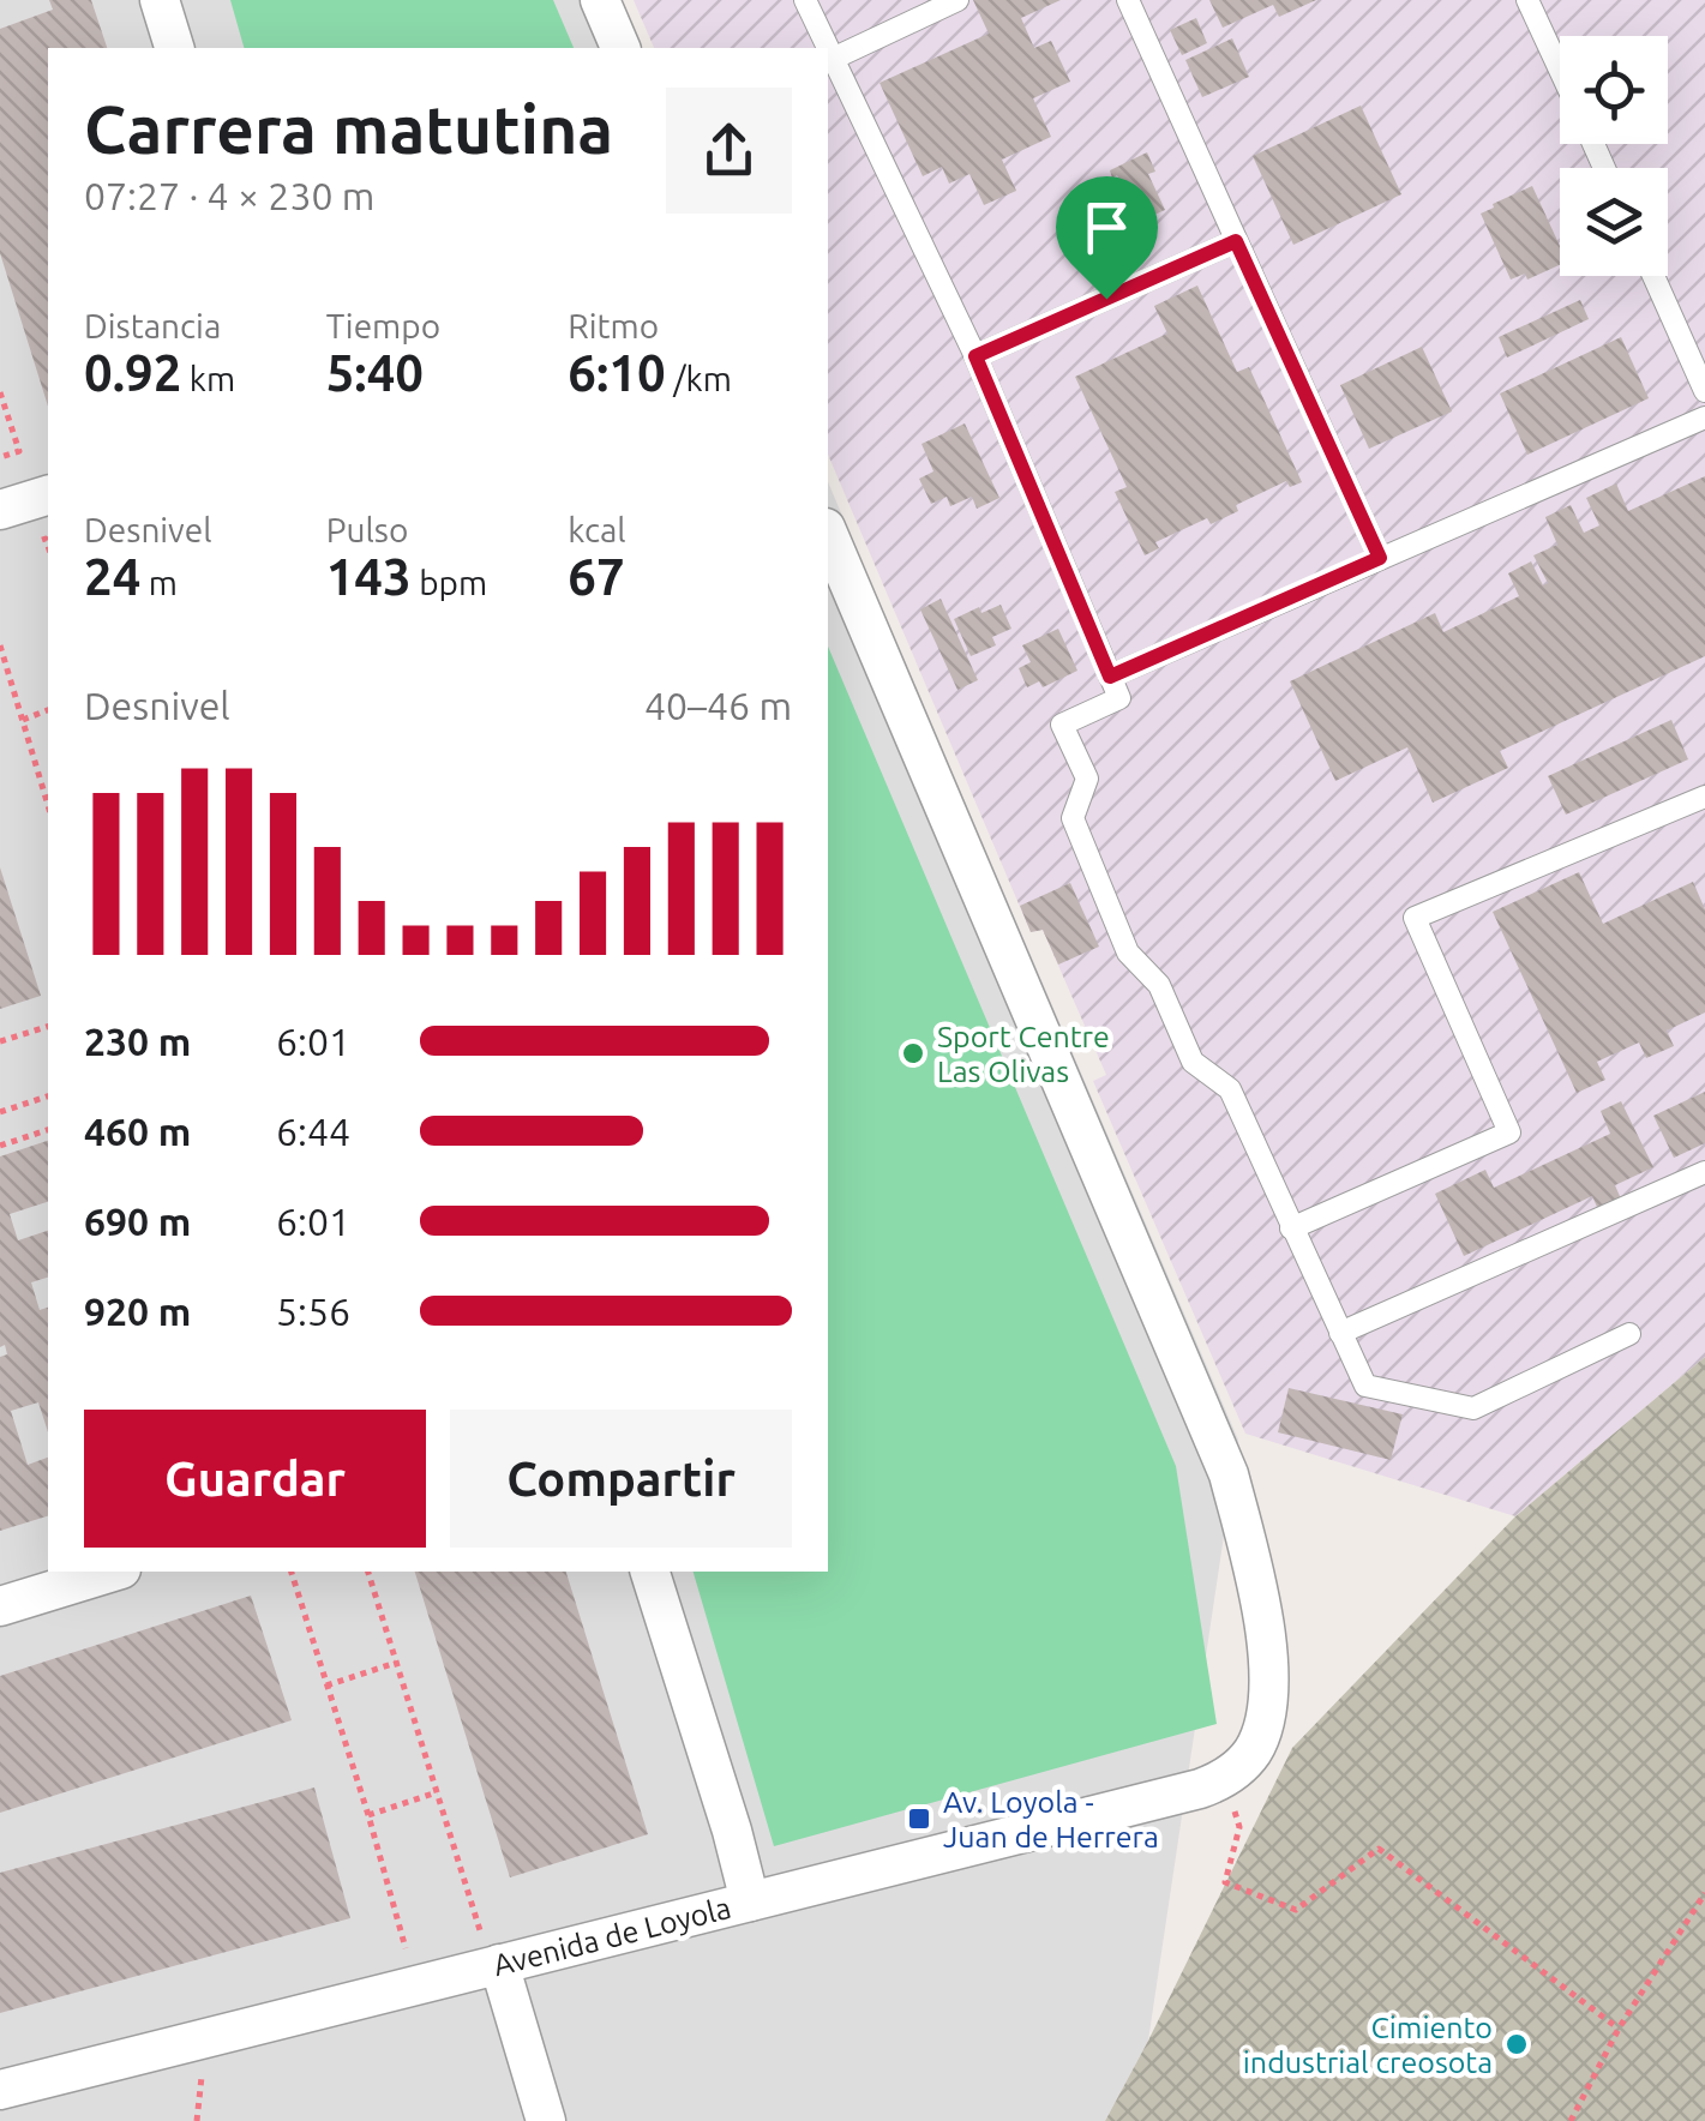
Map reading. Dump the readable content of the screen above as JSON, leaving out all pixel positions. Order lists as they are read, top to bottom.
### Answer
{
  "streets": {
    "street": ["Avenida de Loyola"]
  },
  "places": {
    "other": ["Sport Centre Las Olivas", "Cimiento industrial creosota"],
    "transit": ["Av. Loyola - Juan de Herrera"]
  },
  "page": {
    "heading": ["Carrera matutina", "07:27 · 4 × 230 m"],
    "stats": [
      ["Distancia", "0.92 km"],
      ["Tiempo", "5:40"],
      ["Ritmo", "6:10 /km"],
      ["Desnivel", "24 m"],
      ["Pulso", "143 bpm"],
      ["kcal", "67"]
    ],
    "chart": ["Desnivel", "40–46 m"],
    "list": [
      {
        "name": "230 m",
        "note": "6:01"
      },
      {
        "name": "460 m",
        "note": "6:44"
      },
      {
        "name": "690 m",
        "note": "6:01"
      },
      {
        "name": "920 m",
        "note": "5:56"
      }
    ],
    "buttons": ["Guardar", "Compartir"]
  }
}
